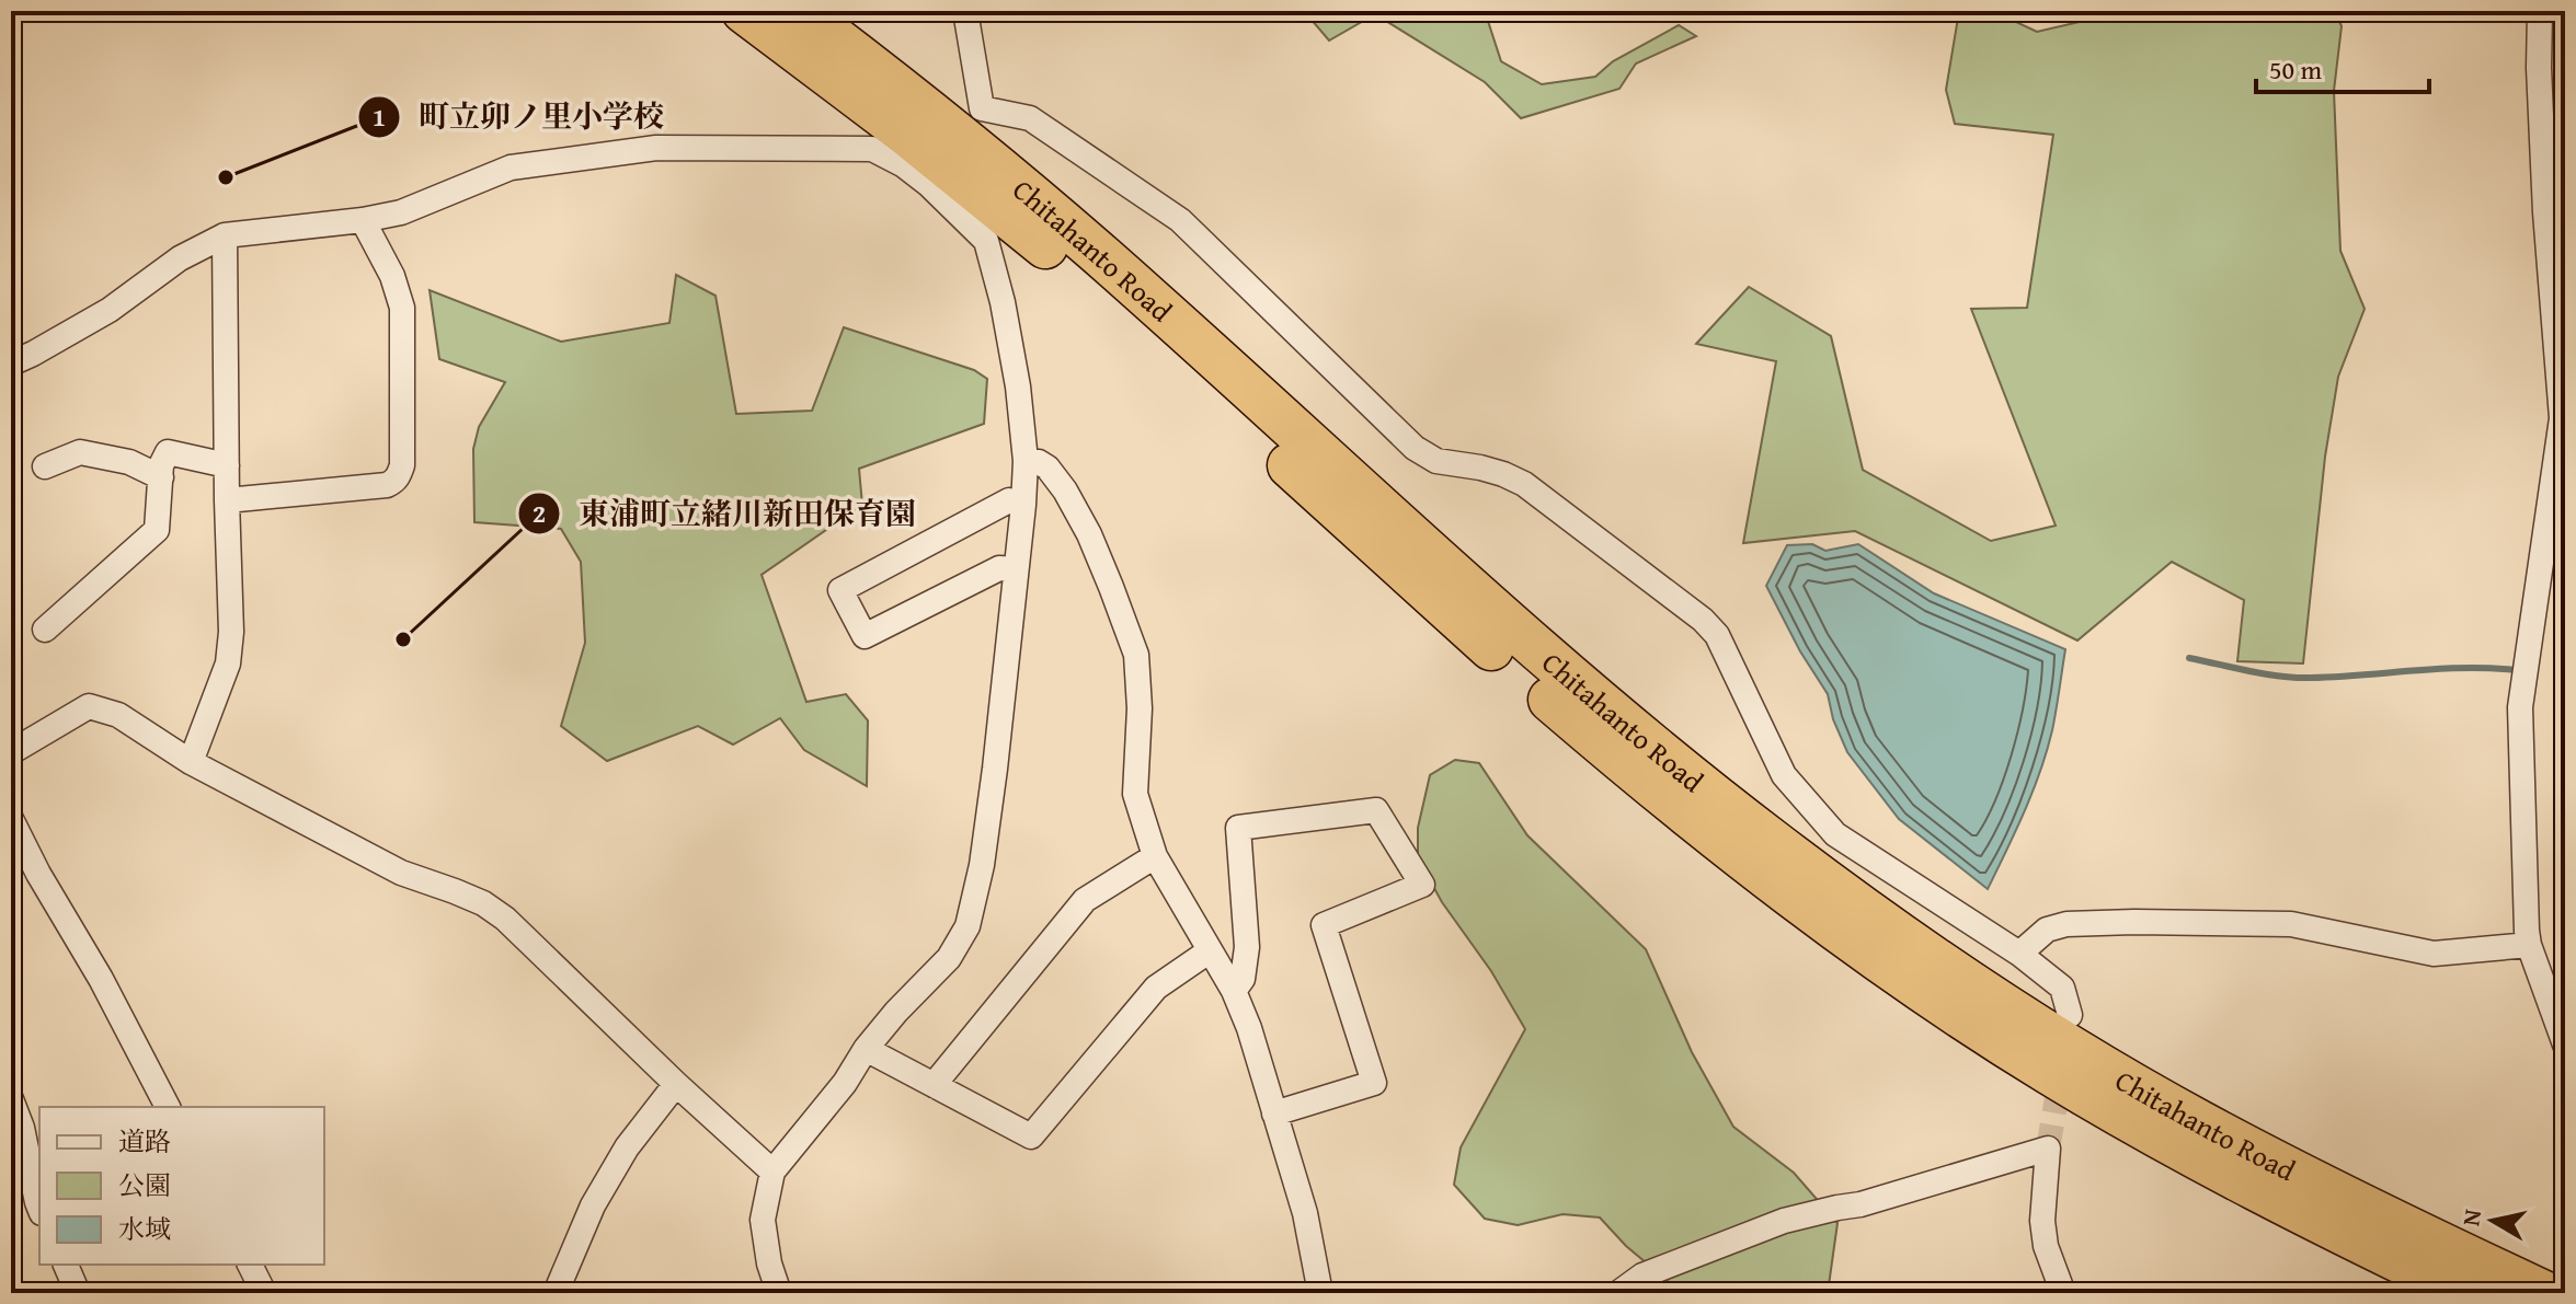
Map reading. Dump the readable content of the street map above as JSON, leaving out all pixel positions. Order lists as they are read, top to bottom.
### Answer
{
  "streets": {
    "highway": ["Chitahanto Road"]
  },
  "places": ["町立卯ノ里小学校", "東浦町立緒川新田保育園"],
  "legend": ["道路", "公園", "水域"],
  "scale_bar": "50 m",
  "north": "left"
}
